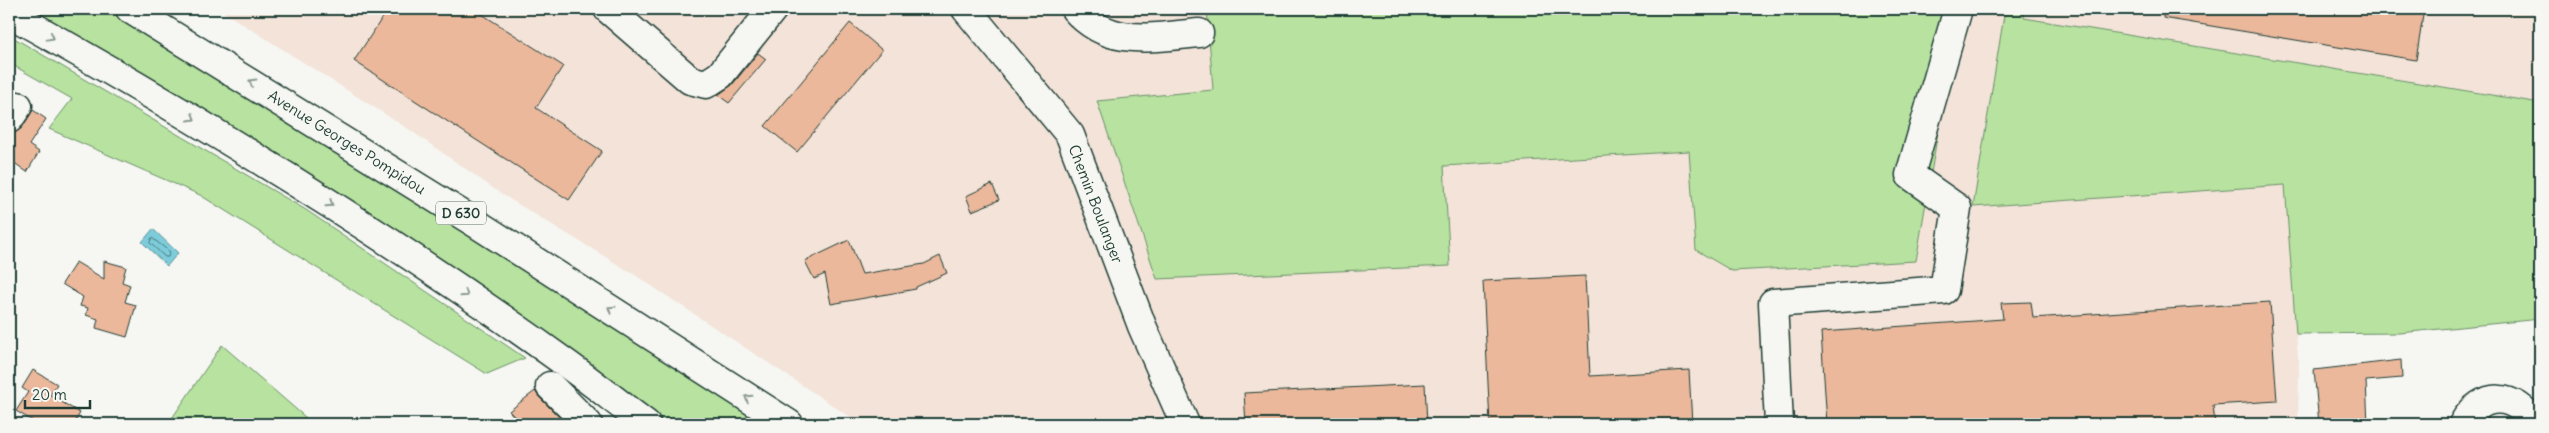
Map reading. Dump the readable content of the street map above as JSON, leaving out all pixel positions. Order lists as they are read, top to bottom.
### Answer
{
  "streets": {
    "main road": ["Avenue Georges Pompidou", "Chemin Boulanger", "D 630"]
  },
  "scale_bar": "20 m"
}
